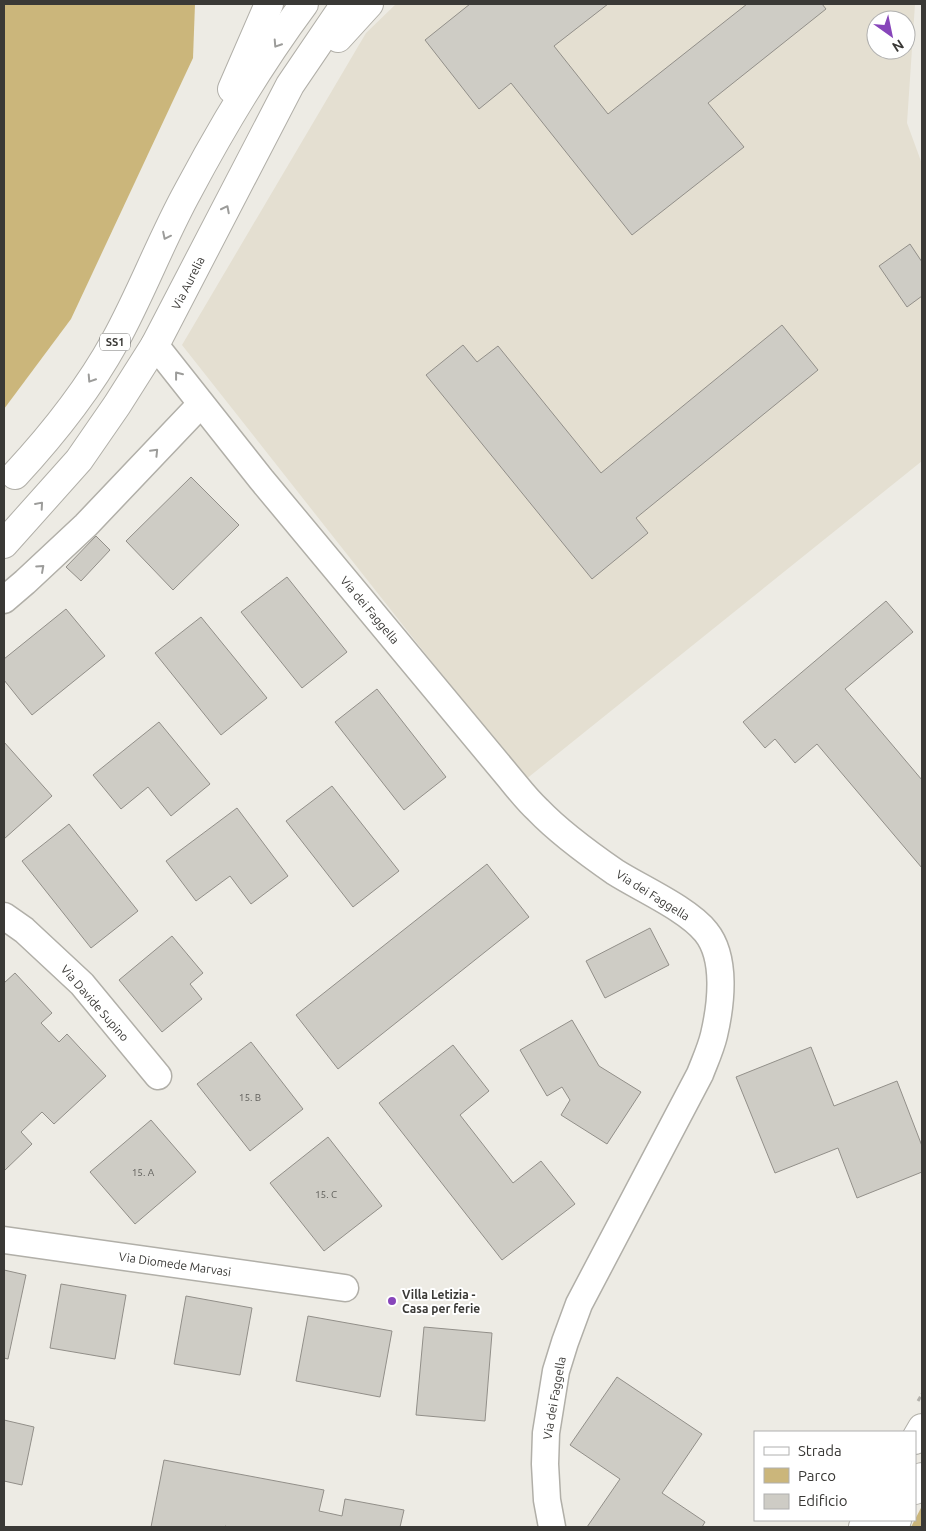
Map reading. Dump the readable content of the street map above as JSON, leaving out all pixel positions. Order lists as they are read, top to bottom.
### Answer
{
  "streets": {
    "main road": ["Via Aurelia", "SS1"],
    "street": ["Via dei Faggella", "Via Davide Supino", "Via Diomede Marvasi"]
  },
  "crossings": [
    ["Via Aurelia", "Via dei Faggella"]
  ],
  "places": ["Villa Letizia - Casa per ferie"],
  "house_numbers": ["15. B", "15. A", "15. C"],
  "legend": ["Strada", "Parco", "Edificio"],
  "north": "bottom right"
}
